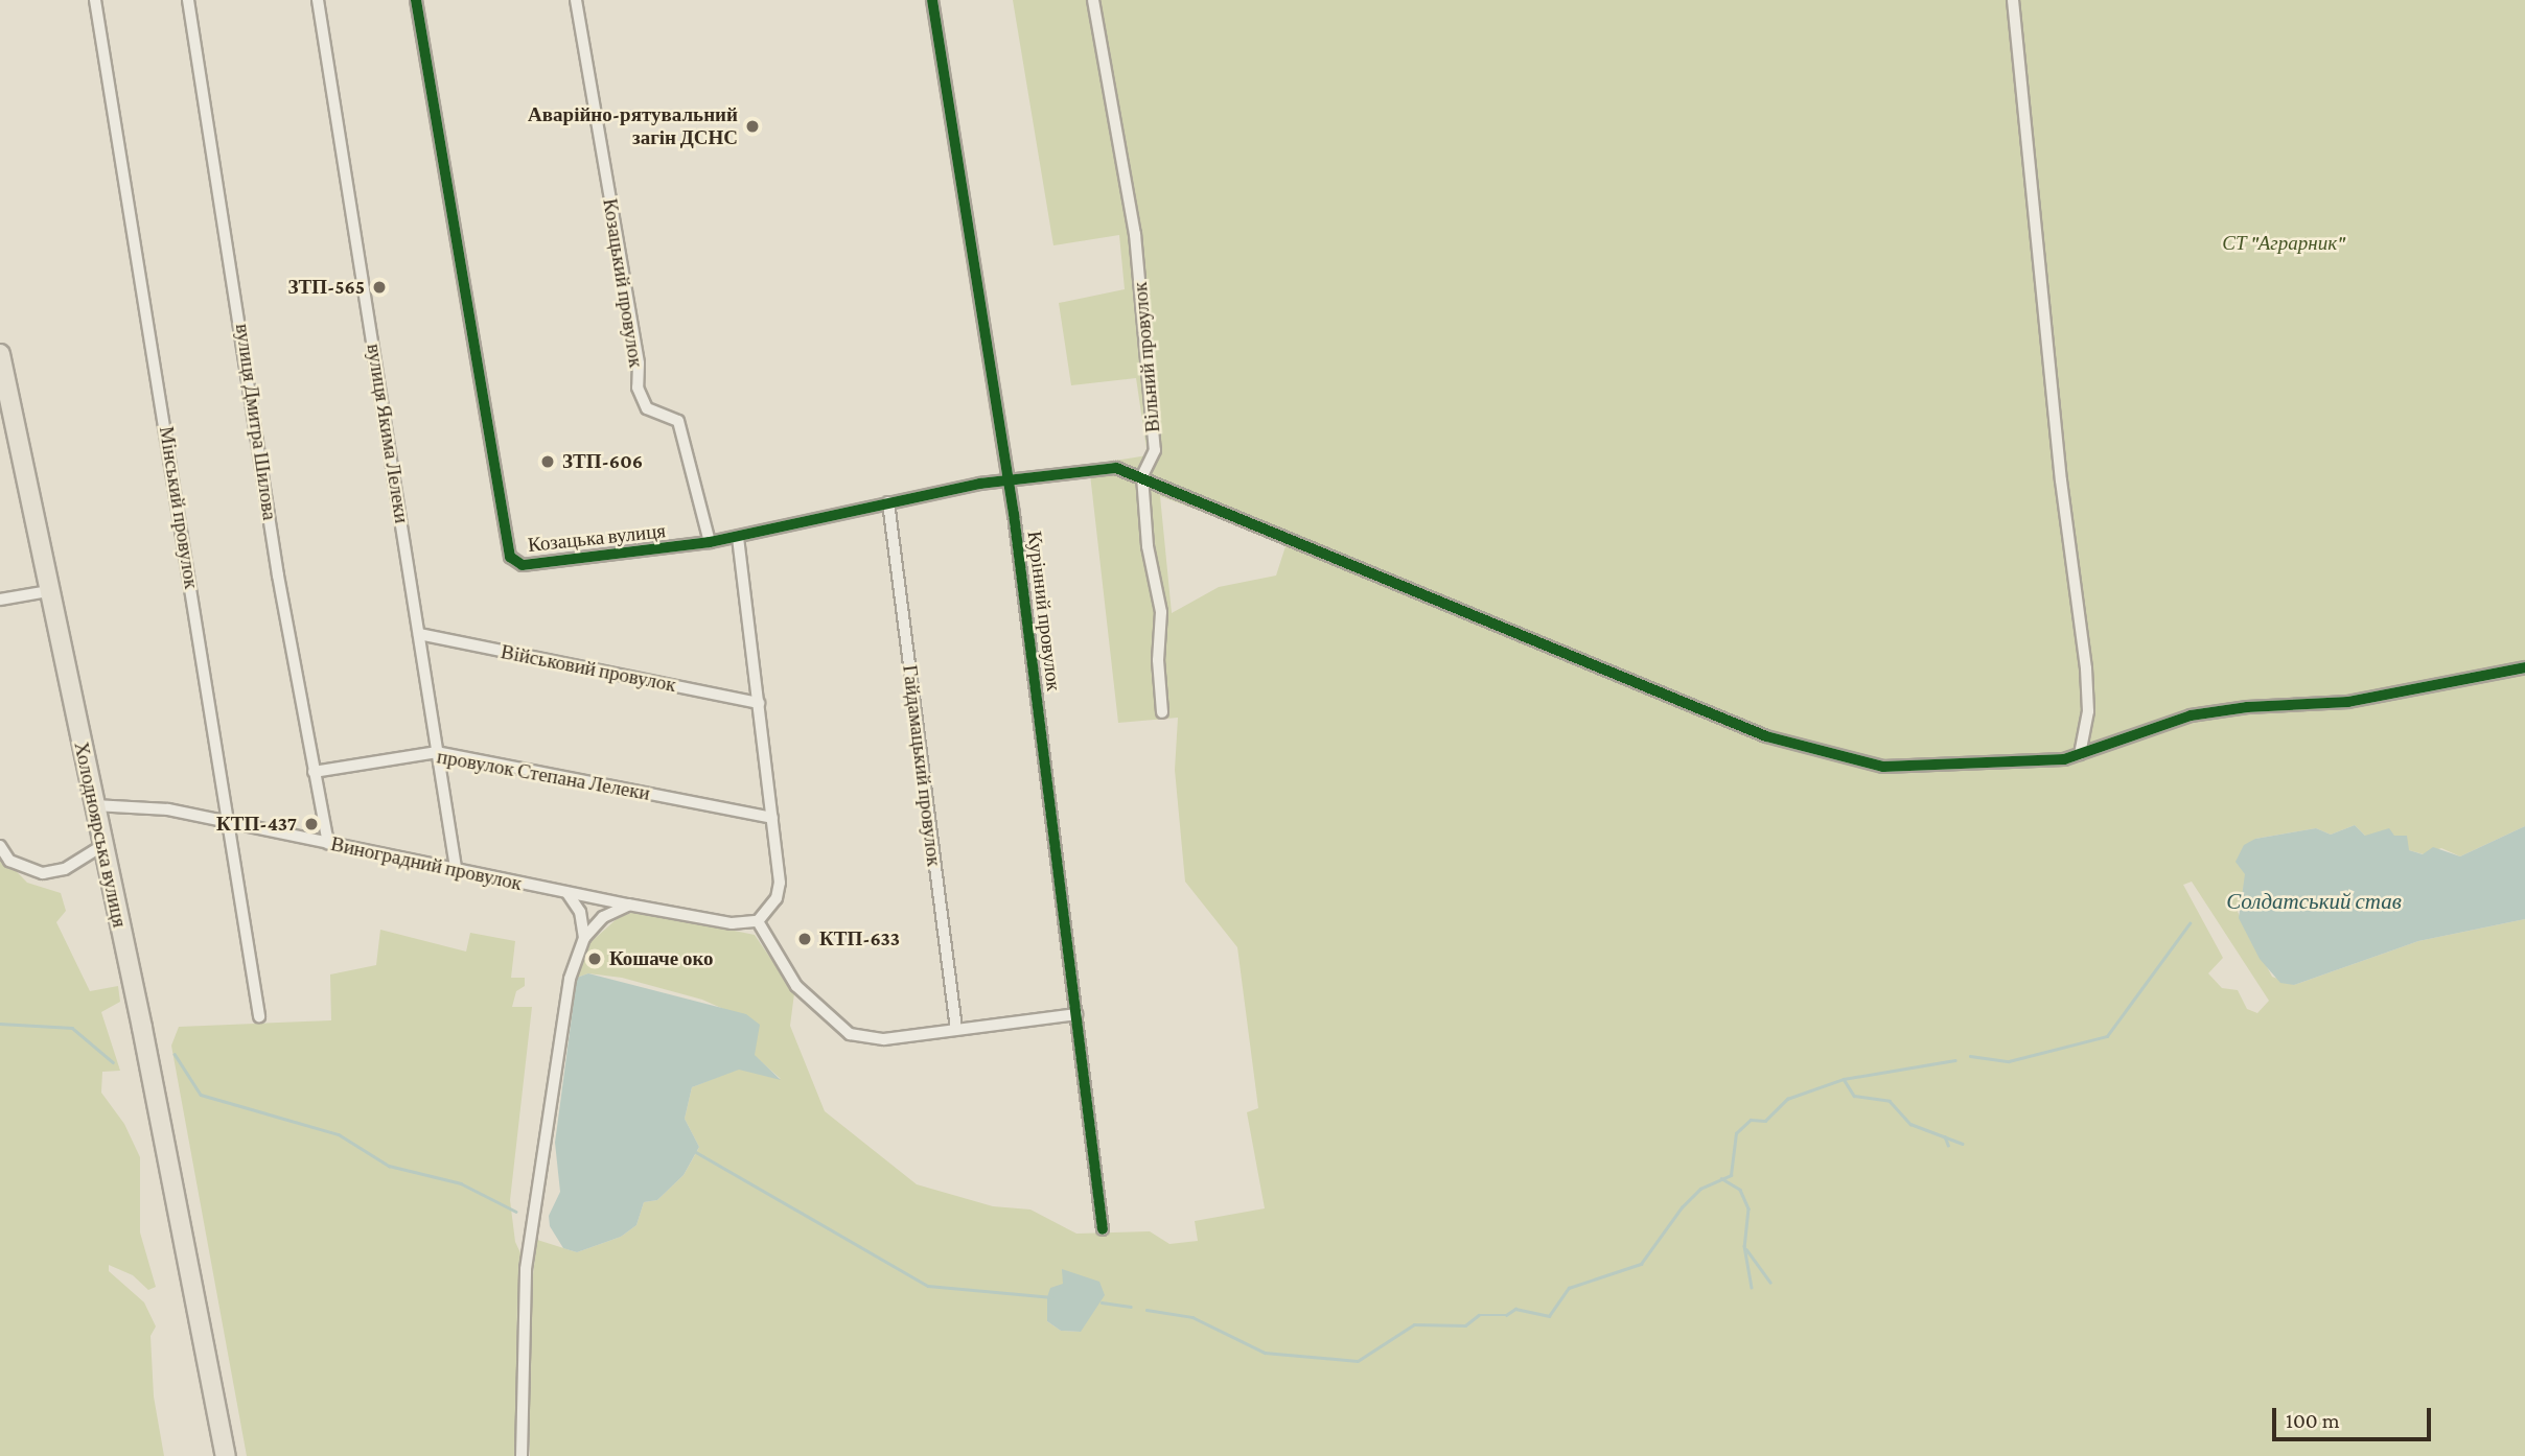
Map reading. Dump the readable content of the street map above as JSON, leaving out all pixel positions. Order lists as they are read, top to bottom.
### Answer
{
  "streets": {
    "main road": ["Холодноярська вулиця"],
    "street": [
      "Козацький провулок",
      "Вільний провулок",
      "вулиця Дмитра Шилова",
      "вулиця Якима Лелеки",
      "Мінський провулок",
      "Козацька вулиця",
      "Курінний провулок",
      "Військовий провулок",
      "Гайдамацький провулок",
      "провулок Степана Лелеки",
      "Виноградний провулок"
    ]
  },
  "crossings": [
    ["Козацький провулок", "Козацька вулиця"],
    ["Вільний провулок", "Козацька вулиця"],
    ["вулиця Дмитра Шилова", "провулок Степана Лелеки"],
    ["вулиця Дмитра Шилова", "Виноградний провулок"],
    ["вулиця Якима Лелеки", "Військовий провулок"],
    ["вулиця Якима Лелеки", "провулок Степана Лелеки"],
    ["вулиця Якима Лелеки", "Виноградний провулок"],
    ["Мінський провулок", "Виноградний провулок"],
    ["Козацька вулиця", "Курінний провулок"],
    ["Козацька вулиця", "Гайдамацький провулок"],
    ["Холодноярська вулиця", "Виноградний провулок"]
  ],
  "water": ["Солдатський став"],
  "parks": ["СТ \"Аграрник\""],
  "places": [
    "Аварійно-рятувальний загін ДСНС",
    "ЗТП-565",
    "ЗТП-606",
    "КТП-437",
    "КТП-633",
    "Кошаче око"
  ],
  "scale_bar": "100 m"
}
